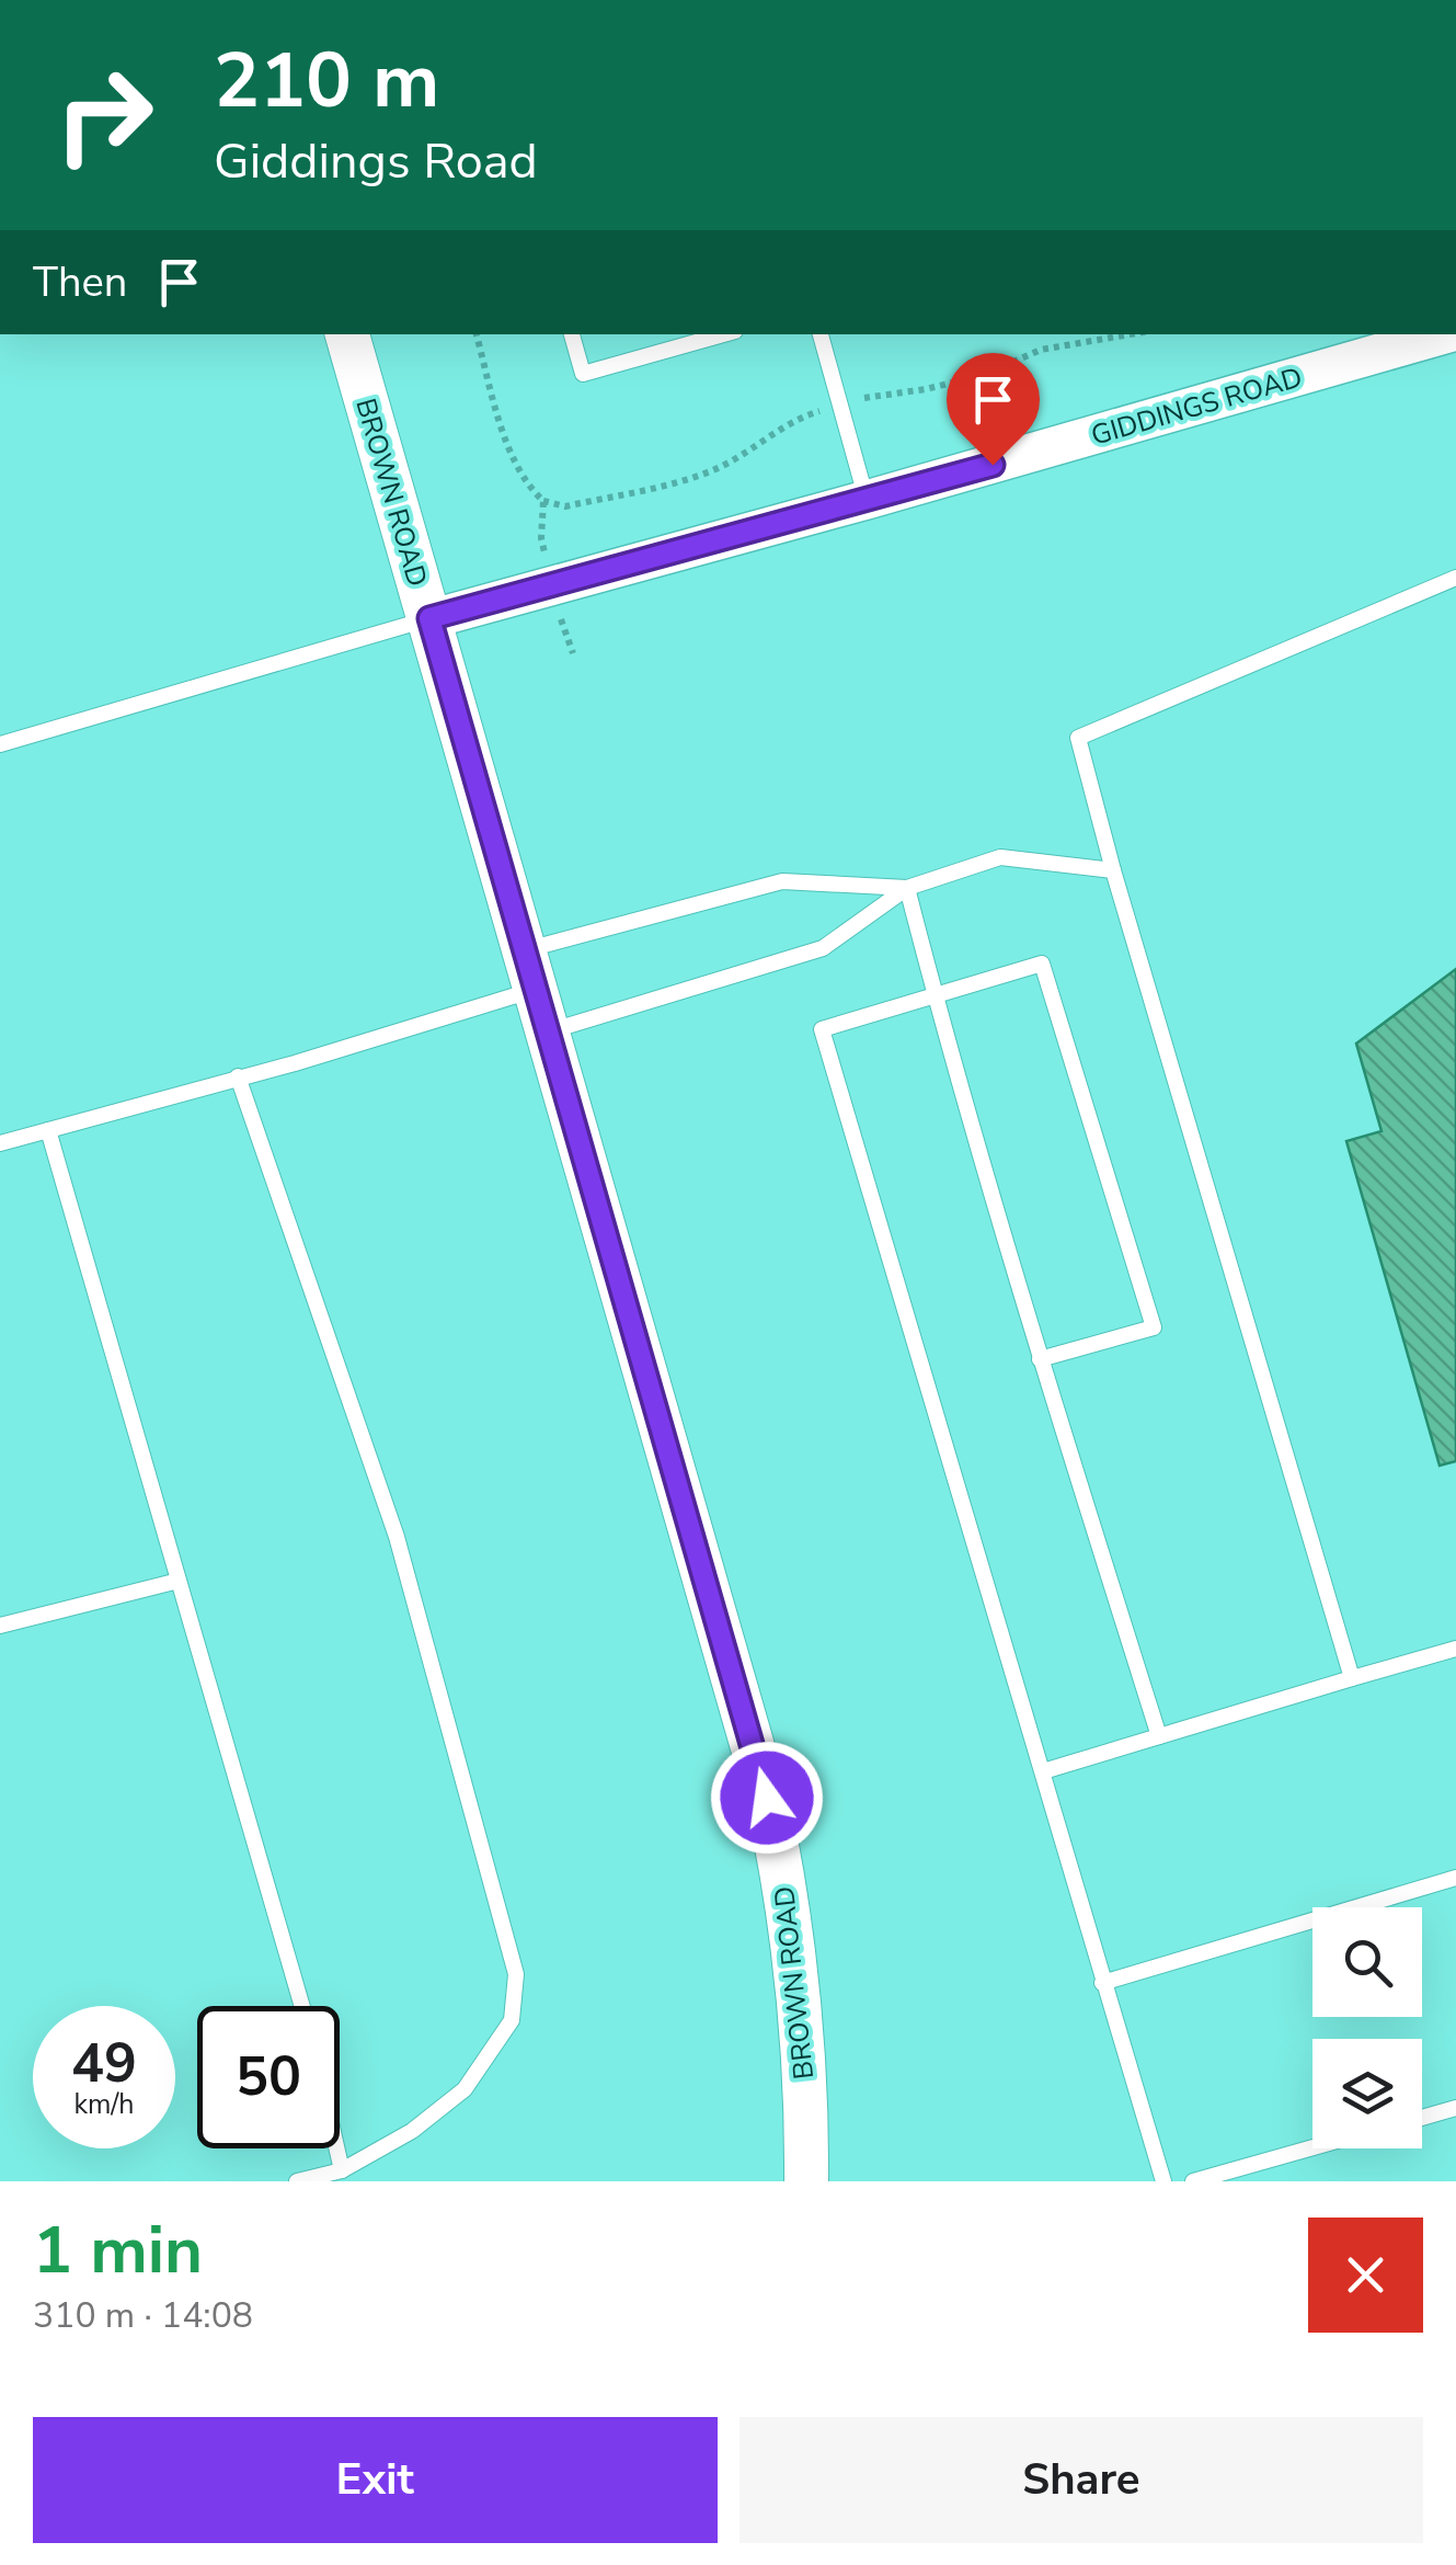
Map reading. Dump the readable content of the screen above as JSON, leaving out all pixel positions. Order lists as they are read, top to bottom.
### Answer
{
  "streets": {
    "main road": ["BROWN ROAD"],
    "street": ["GIDDINGS ROAD"]
  },
  "crossings": [
    ["GIDDINGS ROAD", "BROWN ROAD"]
  ],
  "page": {
    "turn": ["210 m", "Giddings Road"],
    "then": "Then",
    "speed": "49 km/h",
    "limit": "50",
    "heading": ["1 min", "310 m · 14:08"],
    "buttons": ["Exit", "Share"]
  }
}
